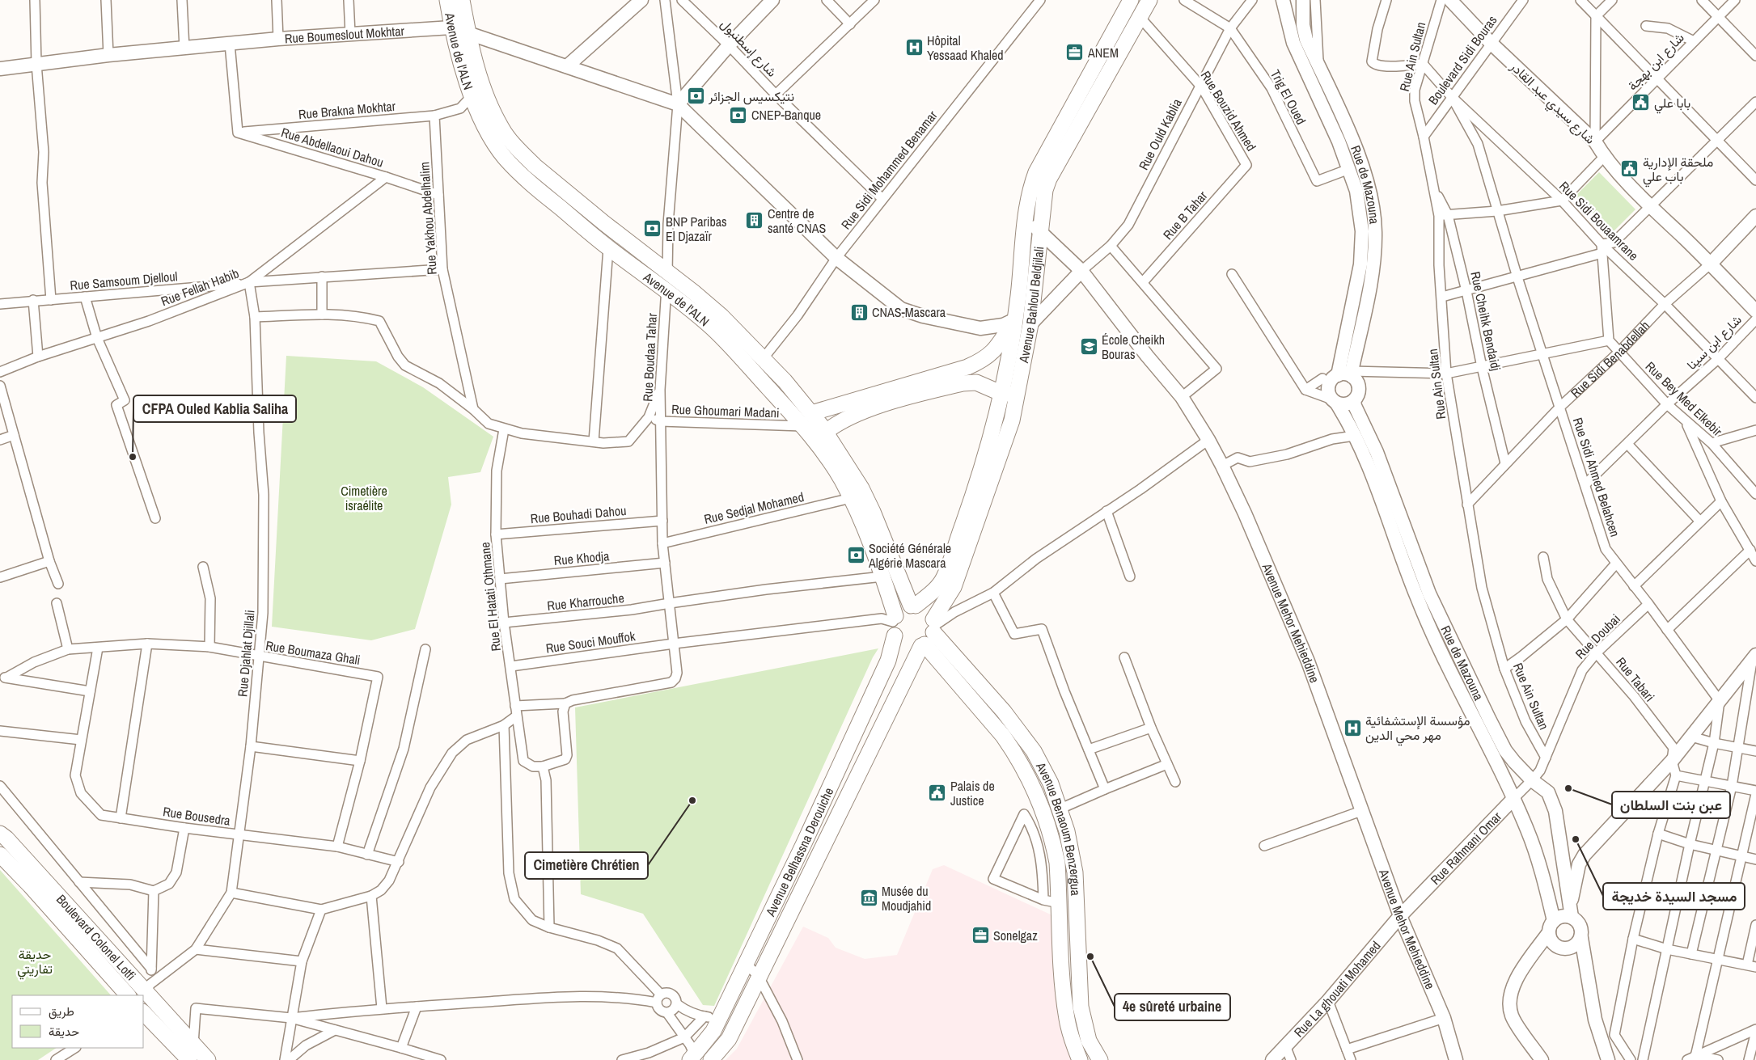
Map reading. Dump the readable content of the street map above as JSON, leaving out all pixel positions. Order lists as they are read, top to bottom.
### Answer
{
  "streets": {
    "main road": [
      "Avenue de l'ALN",
      "Avenue Bahloul Beldjilali",
      "Avenue Benaoum Benzergua",
      "Avenue Belhassna Derouiche",
      "Boulevard Colonel Lotfi"
    ],
    "street": [
      "Rue Boumeslout Mokhtar",
      "شارع إسطنبول",
      "Rue Ain Sultan",
      "Boulevard Sidi Bouras",
      "شارع ابن بهجة",
      "Trig El Oued",
      "شارع سيدي عبد القادر",
      "Rue Brakna Mokhtar",
      "Rue Bouzid Ahmed",
      "Rue Ould Kablia",
      "Rue Abdellaoui Dahou",
      "Rue Sidi Mohammed Benamar",
      "Rue de Mazouna",
      "Rue B Tahar",
      "Rue Yakhou Abdelhalim",
      "Rue Sidi Bouaamrane",
      "Rue Samsoum Djelloul",
      "Rue Fellah Habib",
      "Rue Cheihk Bendaidj",
      "شارع ابن سينا",
      "Rue Boudaa Tahar",
      "Rue Sidi Benabdellah",
      "Rue Bey Med Elkebir",
      "Rue Ghoumari Madani",
      "Rue Sidi Ahmed Belahcen",
      "Rue Sedjal Mohamed",
      "Rue Bouhadi Dahou",
      "Rue Khodja",
      "Rue El Hatati Othmane",
      "Rue Kharrouche",
      "Avenue Mehor Mehieddine",
      "Rue Doubai",
      "Rue Souci Mouffok",
      "Rue Boumaza Ghali",
      "Rue Djahlat Djillali",
      "Rue Tabari",
      "Rue Bousedra",
      "Rue Rahmani Omar",
      "Rue La ghouati Mohamed"
    ]
  },
  "crossings": [
    ["Rue Boumeslout Mokhtar", "Avenue de l'ALN"],
    ["Rue Boumeslout Mokhtar", "Rue Boudaa Tahar"],
    ["شارع إسطنبول", "Rue Sidi Mohammed Benamar"],
    ["Avenue de l'ALN", "Rue Sidi Mohammed Benamar"],
    ["Avenue de l'ALN", "Avenue Bahloul Beldjilali"],
    ["Avenue de l'ALN", "Rue Boudaa Tahar"],
    ["Avenue de l'ALN", "Rue Ghoumari Madani"],
    ["Avenue de l'ALN", "Rue Sedjal Mohamed"],
    ["Avenue de l'ALN", "Rue Kharrouche"],
    ["Avenue de l'ALN", "Rue Souci Mouffok"],
    ["Avenue de l'ALN", "Avenue Benaoum Benzergua"],
    ["Avenue de l'ALN", "Avenue Belhassna Derouiche"],
    ["Rue Ain Sultan", "Boulevard Sidi Bouras"],
    ["Rue Ain Sultan", "Rue Sidi Bouaamrane"],
    ["Rue Ain Sultan", "Rue Cheihk Bendaidj"],
    ["Rue Ain Sultan", "Rue Sidi Benabdellah"],
    ["Rue Ain Sultan", "Rue Doubai"],
    ["Boulevard Sidi Bouras", "شارع سيدي عبد القادر"],
    ["Boulevard Sidi Bouras", "Rue Sidi Bouaamrane"],
    ["Boulevard Sidi Bouras", "Rue Sidi Ahmed Belahcen"],
    ["شارع ابن بهجة", "شارع سيدي عبد القادر"],
    ["Trig El Oued", "Rue Ould Kablia"],
    ["Trig El Oued", "Rue de Mazouna"],
    ["شارع سيدي عبد القادر", "Rue Sidi Benabdellah"],
    ["Rue Brakna Mokhtar", "Rue Abdellaoui Dahou"],
    ["Rue Brakna Mokhtar", "Rue Yakhou Abdelhalim"],
    ["Rue Bouzid Ahmed", "Rue Ould Kablia"],
    ["Rue Bouzid Ahmed", "Rue B Tahar"],
    ["Rue Bouzid Ahmed", "Avenue Bahloul Beldjilali"],
    ["Rue Ould Kablia", "Avenue Mehor Mehieddine"],
    ["Rue Abdellaoui Dahou", "Rue Samsoum Djelloul"],
    ["Rue Abdellaoui Dahou", "Rue Fellah Habib"],
    ["Rue Abdellaoui Dahou", "Rue Djahlat Djillali"],
    ["Rue de Mazouna", "Rue Doubai"],
    ["Rue de Mazouna", "Rue Rahmani Omar"],
    ["Rue Yakhou Abdelhalim", "Rue Fellah Habib"],
    ["Rue Sidi Bouaamrane", "شارع ابن سينا"],
    ["Rue Sidi Bouaamrane", "Rue Sidi Benabdellah"],
    ["Rue Sidi Bouaamrane", "Rue Sidi Ahmed Belahcen"],
    ["Rue Samsoum Djelloul", "Rue Fellah Habib"],
    ["Rue Samsoum Djelloul", "Rue Djahlat Djillali"],
    ["Rue Fellah Habib", "Rue Djahlat Djillali"],
    ["Avenue Bahloul Beldjilali", "Avenue Mehor Mehieddine"],
    ["Avenue Bahloul Beldjilali", "Rue Souci Mouffok"],
    ["Avenue Bahloul Beldjilali", "Avenue Benaoum Benzergua"],
    ["Avenue Bahloul Beldjilali", "Avenue Belhassna Derouiche"],
    ["Rue Cheihk Bendaidj", "Rue Sidi Benabdellah"],
    ["شارع ابن سينا", "Rue Bey Med Elkebir"],
    ["شارع ابن سينا", "Rue Sidi Ahmed Belahcen"],
    ["Rue Boudaa Tahar", "Rue Ghoumari Madani"],
    ["Rue Boudaa Tahar", "Rue Sedjal Mohamed"],
    ["Rue Boudaa Tahar", "Rue Bouhadi Dahou"],
    ["Rue Boudaa Tahar", "Rue Khodja"],
    ["Rue Boudaa Tahar", "Rue El Hatati Othmane"],
    ["Rue Boudaa Tahar", "Rue Kharrouche"],
    ["Rue Boudaa Tahar", "Rue Souci Mouffok"],
    ["Rue Sidi Benabdellah", "Rue Bey Med Elkebir"],
    ["Rue Sidi Benabdellah", "Rue Sidi Ahmed Belahcen"],
    ["Rue Sidi Ahmed Belahcen", "Rue Doubai"],
    ["Rue Bouhadi Dahou", "Rue El Hatati Othmane"],
    ["Rue Khodja", "Rue El Hatati Othmane"],
    ["Rue El Hatati Othmane", "Rue Kharrouche"],
    ["Rue El Hatati Othmane", "Rue Souci Mouffok"],
    ["Avenue Mehor Mehieddine", "Rue Rahmani Omar"],
    ["Avenue Mehor Mehieddine", "Rue La ghouati Mohamed"],
    ["Rue Doubai", "Rue Tabari"],
    ["Rue Doubai", "Rue Rahmani Omar"],
    ["Rue Souci Mouffok", "Avenue Benaoum Benzergua"],
    ["Rue Souci Mouffok", "Avenue Belhassna Derouiche"],
    ["Rue Boumaza Ghali", "Rue Djahlat Djillali"],
    ["Rue Djahlat Djillali", "Rue Bousedra"],
    ["Rue Djahlat Djillali", "Boulevard Colonel Lotfi"],
    ["Avenue Benaoum Benzergua", "Avenue Belhassna Derouiche"],
    ["Rue Rahmani Omar", "Rue La ghouati Mohamed"]
  ],
  "parks": ["Cimetière israélite", "حديقة تفاريتي"],
  "places": {
    "hospital": ["Hôpital Yessaad Khaled", "مؤسسة الإستشفائية مهر محي الدين"],
    "office": ["ANEM", "Sonelgaz"],
    "bank": [
      "نتيكسيس الجزائر",
      "CNEP-Banque",
      "BNP Paribas El Djazaïr",
      "Société Générale Algérie Mascara"
    ],
    "public building": ["بابا علي", "ملحقة الإدارية باب علي", "Palais de Justice"],
    "building": ["Centre de santé CNAS", "CNAS-Mascara"],
    "school or university": ["École Cheikh Bouras"],
    "other": [
      "CFPA Ouled Kablia Saliha",
      "عبن بنت السلطان",
      "Cimetière Chrétien",
      "مسجد السيدة خديجة",
      "4e sûreté urbaine"
    ],
    "museum": ["Musée du Moudjahid"]
  },
  "legend": ["طريق", "حديقة"]
}
